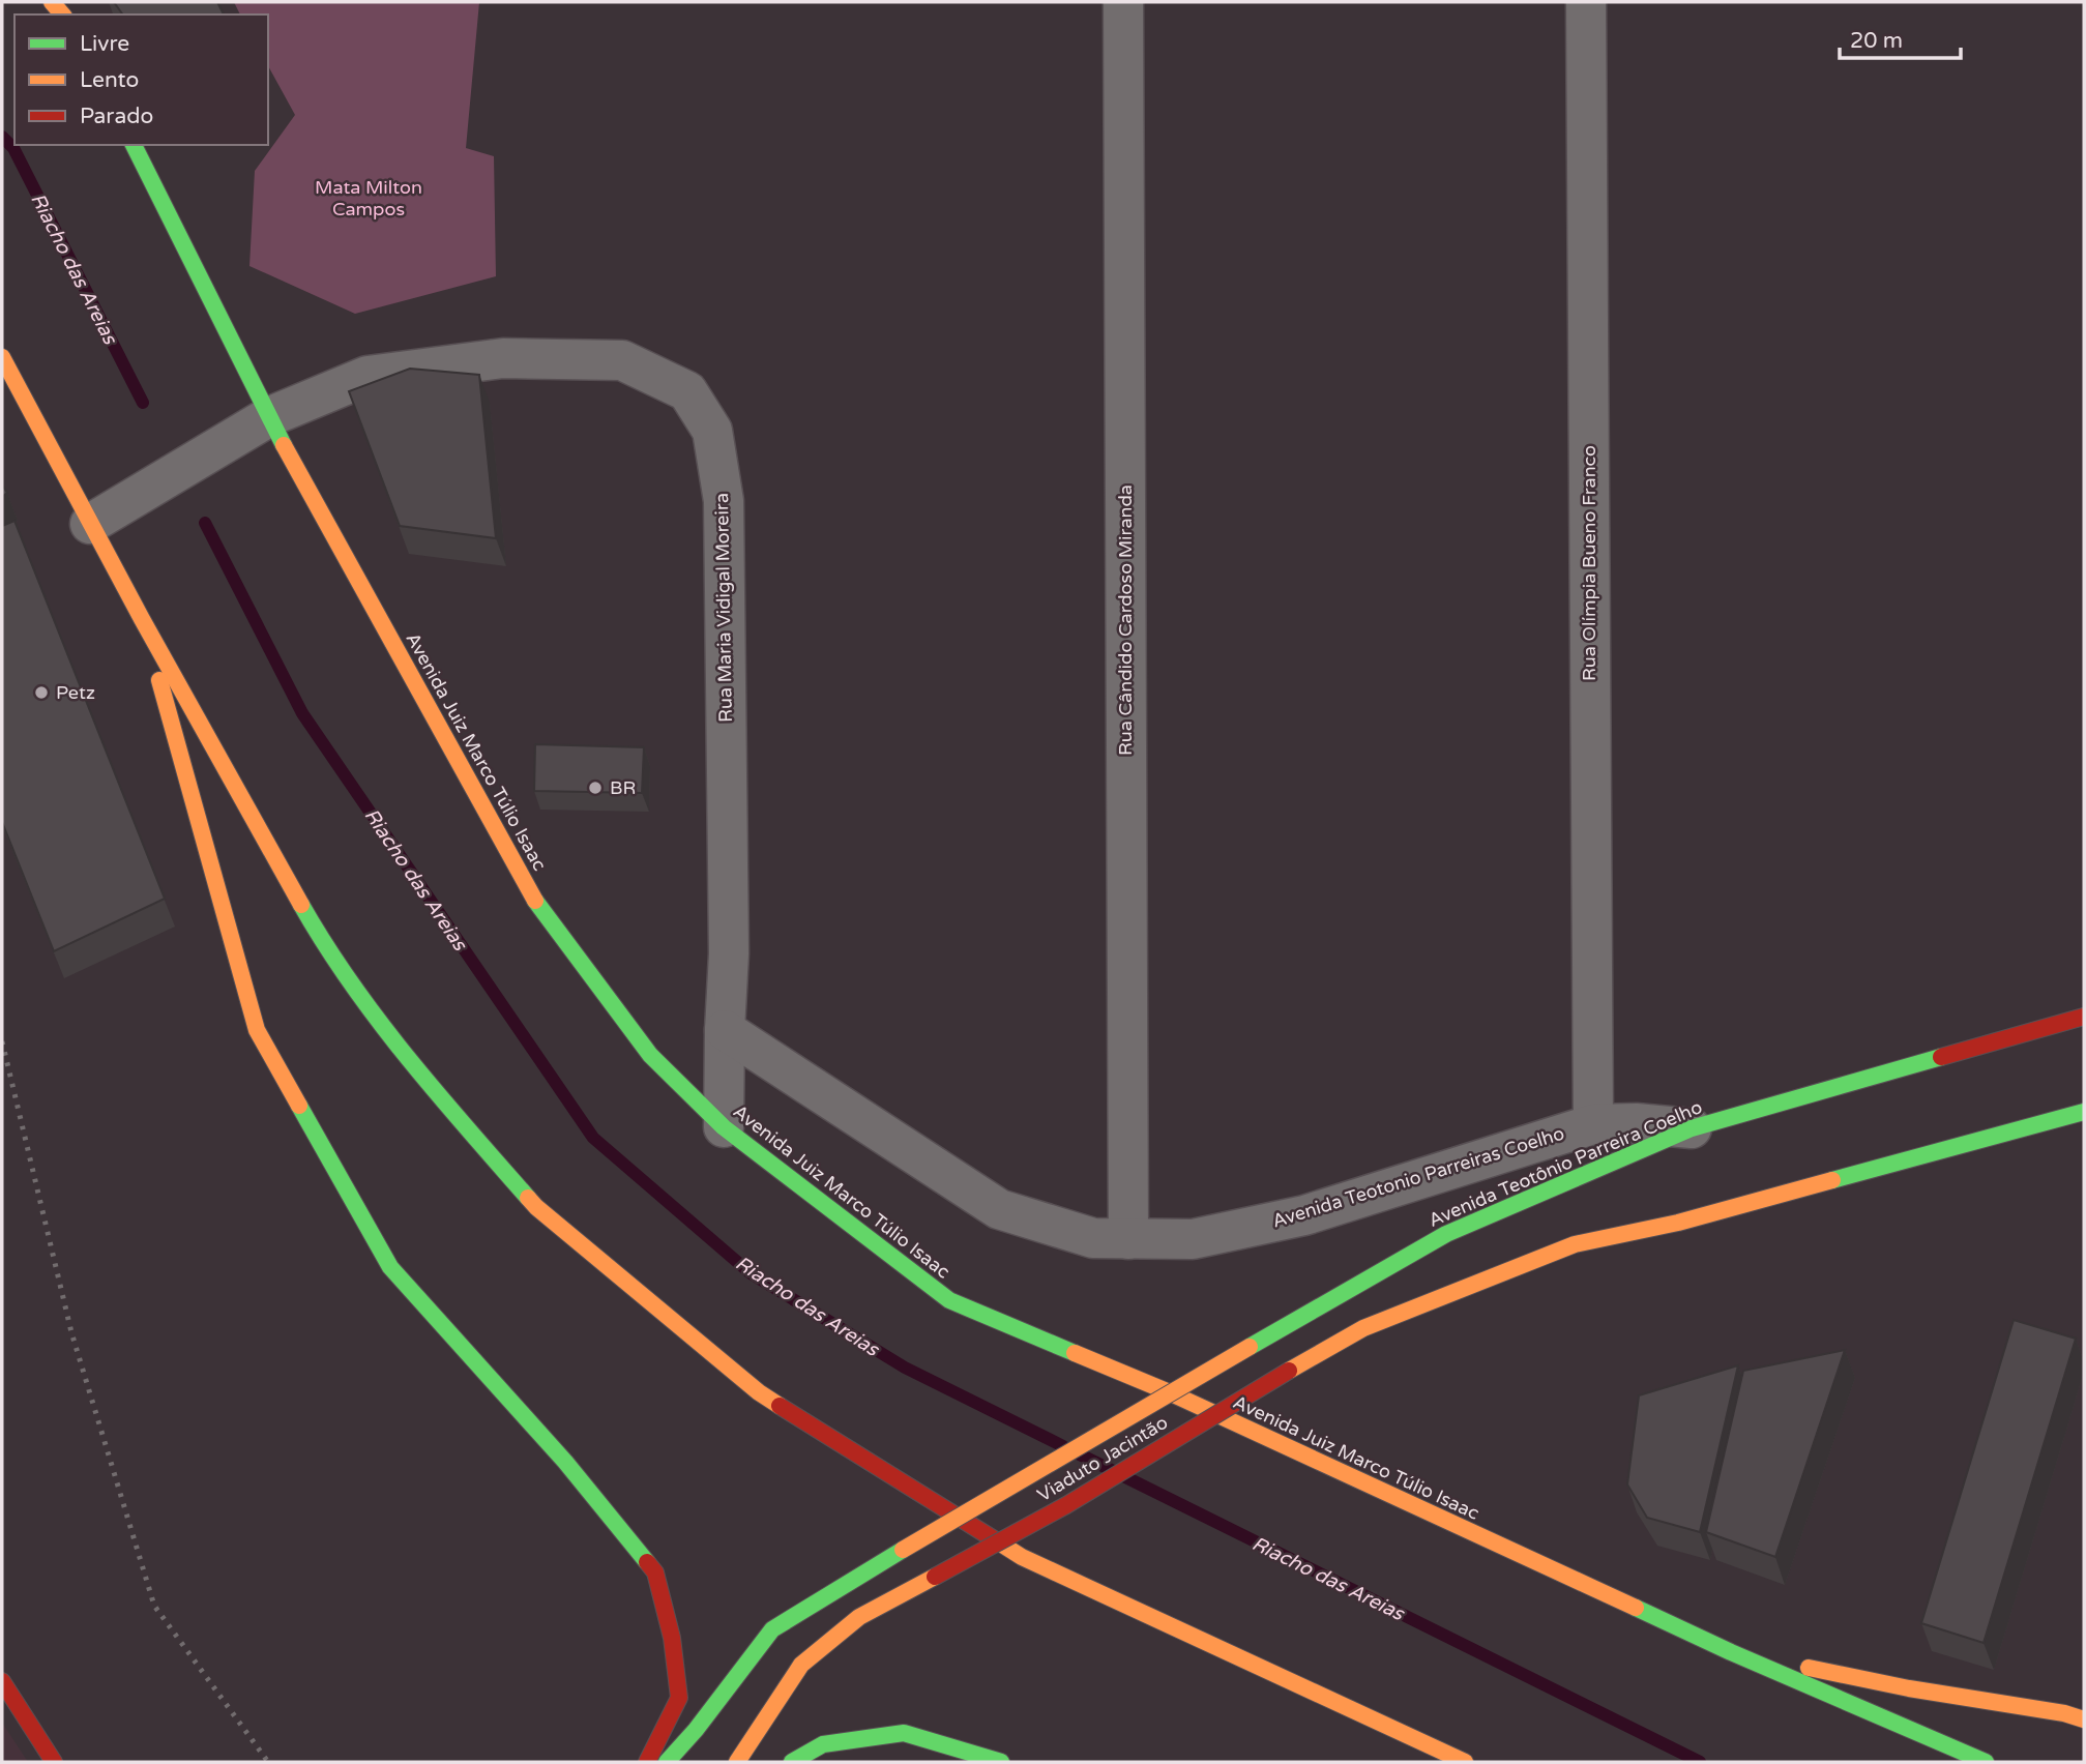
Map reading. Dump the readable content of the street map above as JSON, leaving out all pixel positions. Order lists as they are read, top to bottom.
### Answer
{
  "streets": {
    "main road": ["Avenida Juiz Marco Túlio Isaac", "Avenida Teotônio Parreira Coelho", "Viaduto Jacintão"],
    "street": [
      "Rua Olímpia Bueno Franco",
      "Rua Maria Vidigal Moreira",
      "Rua Cândido Cardoso Miranda",
      "Avenida Teotonio Parreiras Coelho"
    ]
  },
  "crossings": [
    ["Rua Olímpia Bueno Franco", "Avenida Teotonio Parreiras Coelho"],
    ["Rua Maria Vidigal Moreira", "Avenida Juiz Marco Túlio Isaac"],
    ["Rua Maria Vidigal Moreira", "Avenida Teotonio Parreiras Coelho"],
    ["Rua Cândido Cardoso Miranda", "Avenida Teotonio Parreiras Coelho"],
    ["Avenida Teotônio Parreira Coelho", "Avenida Teotonio Parreiras Coelho"],
    ["Avenida Teotônio Parreira Coelho", "Viaduto Jacintão"]
  ],
  "water": ["Riacho das Areias"],
  "parks": ["Mata Milton Campos"],
  "places": ["Petz", "BR"],
  "legend": ["Livre", "Lento", "Parado"],
  "scale_bar": "20 m"
}
